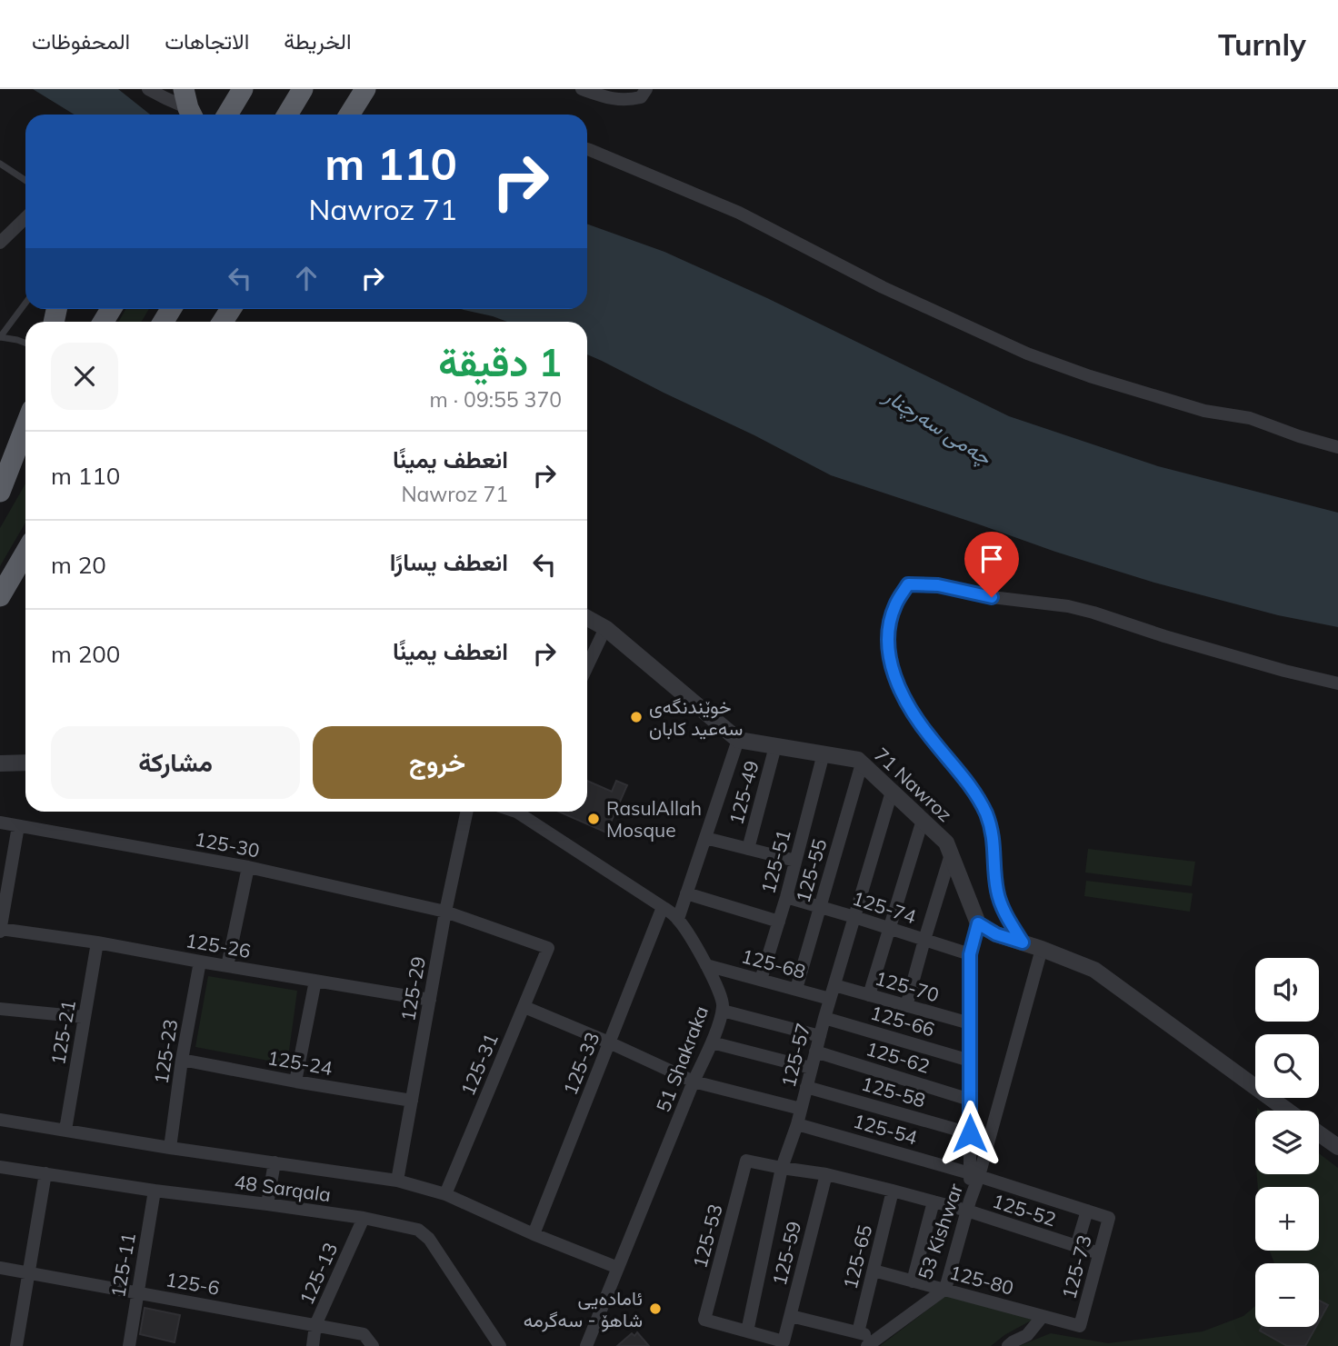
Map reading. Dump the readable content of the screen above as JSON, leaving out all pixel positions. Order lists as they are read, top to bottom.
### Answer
{
  "streets": {
    "street": [
      "71 Nawroz",
      "125-49",
      "125-30",
      "125-51",
      "125-55",
      "125-74",
      "125-26",
      "125-68",
      "125-70",
      "125-29",
      "125-66",
      "125-21",
      "125-23",
      "125-57",
      "125-62",
      "51 Shakraka",
      "125-24",
      "125-33",
      "125-31",
      "125-58",
      "125-54",
      "48 Sarqala",
      "125-52",
      "53 Kishwar",
      "125-53",
      "125-59",
      "125-65",
      "125-11",
      "125-73",
      "125-13",
      "125-80",
      "125-6"
    ]
  },
  "crossings": [
    ["71 Nawroz", "125-49"],
    ["71 Nawroz", "125-51"],
    ["71 Nawroz", "125-55"],
    ["71 Nawroz", "125-57"],
    ["71 Nawroz", "53 Kishwar"],
    ["125-30", "125-29"],
    ["125-30", "125-31"],
    ["125-51", "125-74"],
    ["125-51", "125-68"],
    ["125-55", "125-74"],
    ["125-55", "125-68"],
    ["125-74", "125-57"],
    ["125-74", "53 Kishwar"],
    ["125-26", "125-29"],
    ["125-26", "125-21"],
    ["125-26", "125-23"],
    ["125-68", "125-57"],
    ["125-68", "51 Shakraka"],
    ["125-70", "125-57"],
    ["125-70", "53 Kishwar"],
    ["125-29", "125-24"],
    ["125-66", "125-57"],
    ["125-66", "53 Kishwar"],
    ["125-23", "125-24"],
    ["125-57", "125-62"],
    ["125-57", "125-58"],
    ["125-57", "125-54"],
    ["125-57", "125-52"],
    ["125-57", "125-53"],
    ["125-62", "53 Kishwar"],
    ["51 Shakraka", "125-33"],
    ["125-58", "53 Kishwar"],
    ["125-54", "53 Kishwar"],
    ["125-54", "125-73"],
    ["48 Sarqala", "125-11"],
    ["48 Sarqala", "125-13"],
    ["125-52", "53 Kishwar"],
    ["125-52", "125-53"],
    ["125-52", "125-59"],
    ["125-52", "125-65"],
    ["125-52", "125-73"],
    ["53 Kishwar", "125-80"],
    ["125-65", "125-80"],
    ["125-11", "125-6"],
    ["125-73", "125-80"],
    ["125-13", "125-6"]
  ],
  "water": ["چەمی سەرچنار"],
  "places": ["خوێندنگەی سەعید کابان", "RasulAllah Mosque", "ئامادەیی شاهۆ - سەگرمە"],
  "page": {
    "header": "Turnly",
    "nav": ["الخريطة", "الاتجاهات", "المحفوظات"],
    "turn": ["110 m", "71 Nawroz"],
    "heading": ["1 دقيقة", "370 m · 09:55"],
    "list": [
      {
        "name": "انعطف يمينًا",
        "note": "71 Nawroz",
        "value": "110 m"
      },
      {
        "name": "انعطف يسارًا",
        "value": "20 m"
      },
      {
        "name": "انعطف يمينًا",
        "value": "200 m"
      }
    ],
    "buttons": ["خروج", "مشاركة"],
    "map_buttons": ["+", "−"]
  }
}
